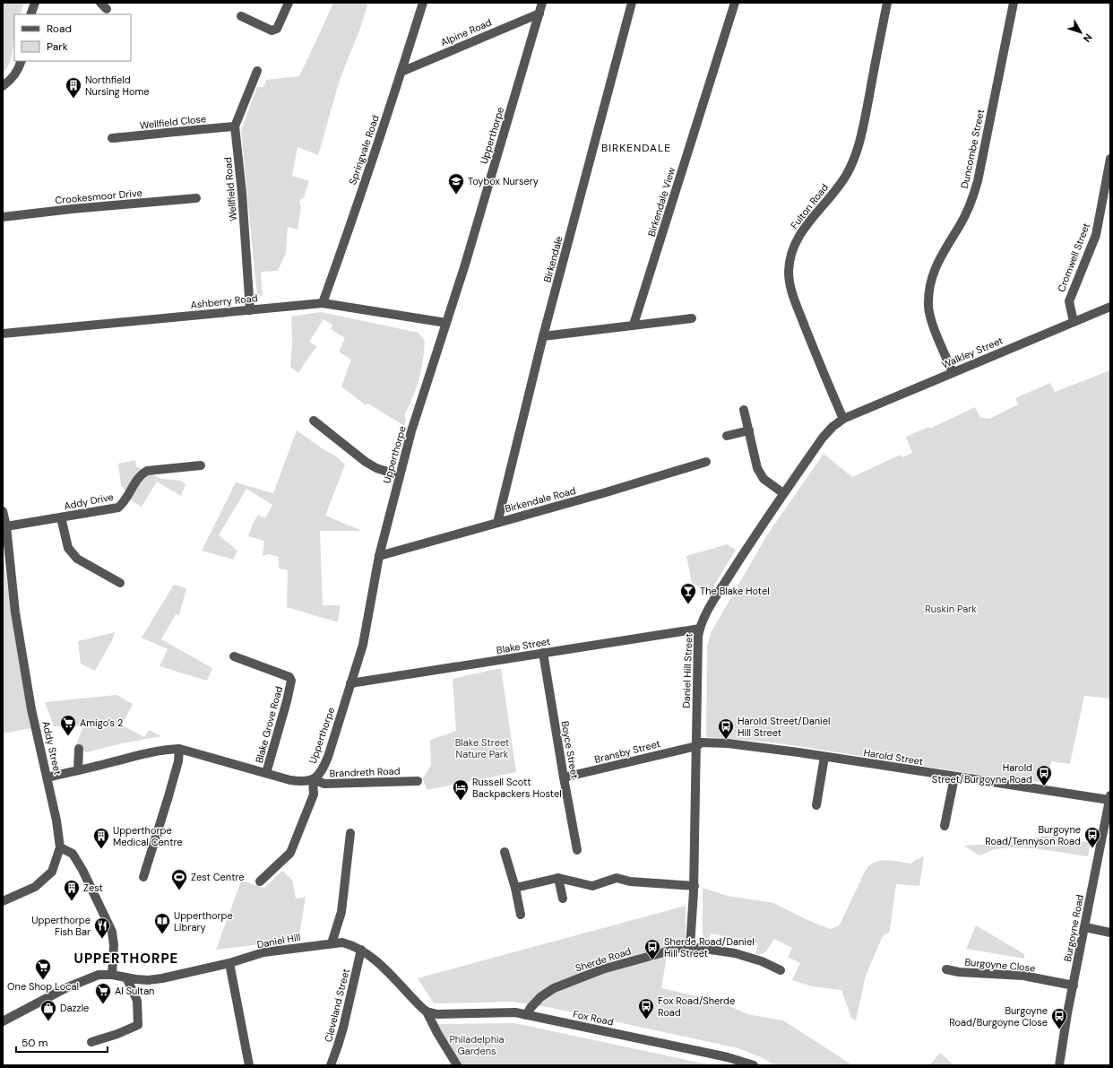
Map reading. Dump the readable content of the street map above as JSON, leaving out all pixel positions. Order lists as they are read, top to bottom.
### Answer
{
  "streets": {
    "street": [
      "Alpine Road",
      "Wellfield Close",
      "Upperthorpe",
      "Duncombe Street",
      "Springvale Road",
      "Wellfield Road",
      "Crookesmoor Drive",
      "Birkendale View",
      "Fulton Road",
      "Cromwell Street",
      "Birkendale",
      "Ashberry Road",
      "Walkley Street",
      "Birkendale Road",
      "Addy Drive",
      "Blake Street",
      "Daniel Hill Street",
      "Blake Grove Road",
      "Addy Street",
      "Boyce Street",
      "Bransby Street",
      "Harold Street",
      "Brandreth Road",
      "Burgoyne Road",
      "Daniel Hill",
      "Sherde Road",
      "Burgoyne Close",
      "Cleveland Street",
      "Fox Road"
    ]
  },
  "crossings": [
    ["Alpine Road", "Upperthorpe"],
    ["Alpine Road", "Springvale Road"],
    ["Wellfield Close", "Wellfield Road"],
    ["Upperthorpe", "Ashberry Road"],
    ["Upperthorpe", "Birkendale Road"],
    ["Upperthorpe", "Blake Street"],
    ["Upperthorpe", "Brandreth Road"],
    ["Duncombe Street", "Walkley Street"],
    ["Springvale Road", "Ashberry Road"],
    ["Wellfield Road", "Ashberry Road"],
    ["Fulton Road", "Walkley Street"],
    ["Fulton Road", "Daniel Hill Street"],
    ["Cromwell Street", "Walkley Street"],
    ["Birkendale", "Birkendale Road"],
    ["Walkley Street", "Daniel Hill Street"],
    ["Addy Drive", "Addy Street"],
    ["Blake Street", "Daniel Hill Street"],
    ["Blake Street", "Boyce Street"],
    ["Daniel Hill Street", "Bransby Street"],
    ["Daniel Hill Street", "Harold Street"],
    ["Daniel Hill Street", "Sherde Road"],
    ["Boyce Street", "Bransby Street"],
    ["Bransby Street", "Harold Street"],
    ["Harold Street", "Burgoyne Road"],
    ["Burgoyne Road", "Burgoyne Close"],
    ["Daniel Hill", "Cleveland Street"],
    ["Daniel Hill", "Fox Road"],
    ["Sherde Road", "Fox Road"]
  ],
  "districts": ["BIRKENDALE", "UPPERTHORPE"],
  "parks": ["Ruskin Park", "Blake Street Nature Park", "Philadelphia Gardens"],
  "places": {
    "building": ["Northfield Nursing Home", "Upperthorpe Medical Centre", "Zest"],
    "school or university": ["Toybox Nursery"],
    "bar": ["The Blake Hotel"],
    "supermarket": ["Amigo's 2", "One Shop Local", "Al Sultan"],
    "bus stop": [
      "Harold Street/Daniel Hill Street",
      "Harold Street/Burgoyne Road",
      "Burgoyne Road/Tennyson Road",
      "Sherde Road/Daniel Hill Street",
      "Fox Road/Sherde Road",
      "Burgoyne Road/Burgoyne Close"
    ],
    "hotel": ["Russell Scott Backpackers Hostel"],
    "sports": ["Zest Centre"],
    "library": ["Upperthorpe Library"],
    "restaurant": ["Upperthorpe Fish Bar"],
    "shop": ["Dazzle"]
  },
  "legend": ["Road", "Park"],
  "scale_bar": "50 m",
  "north": "bottom right"
}
